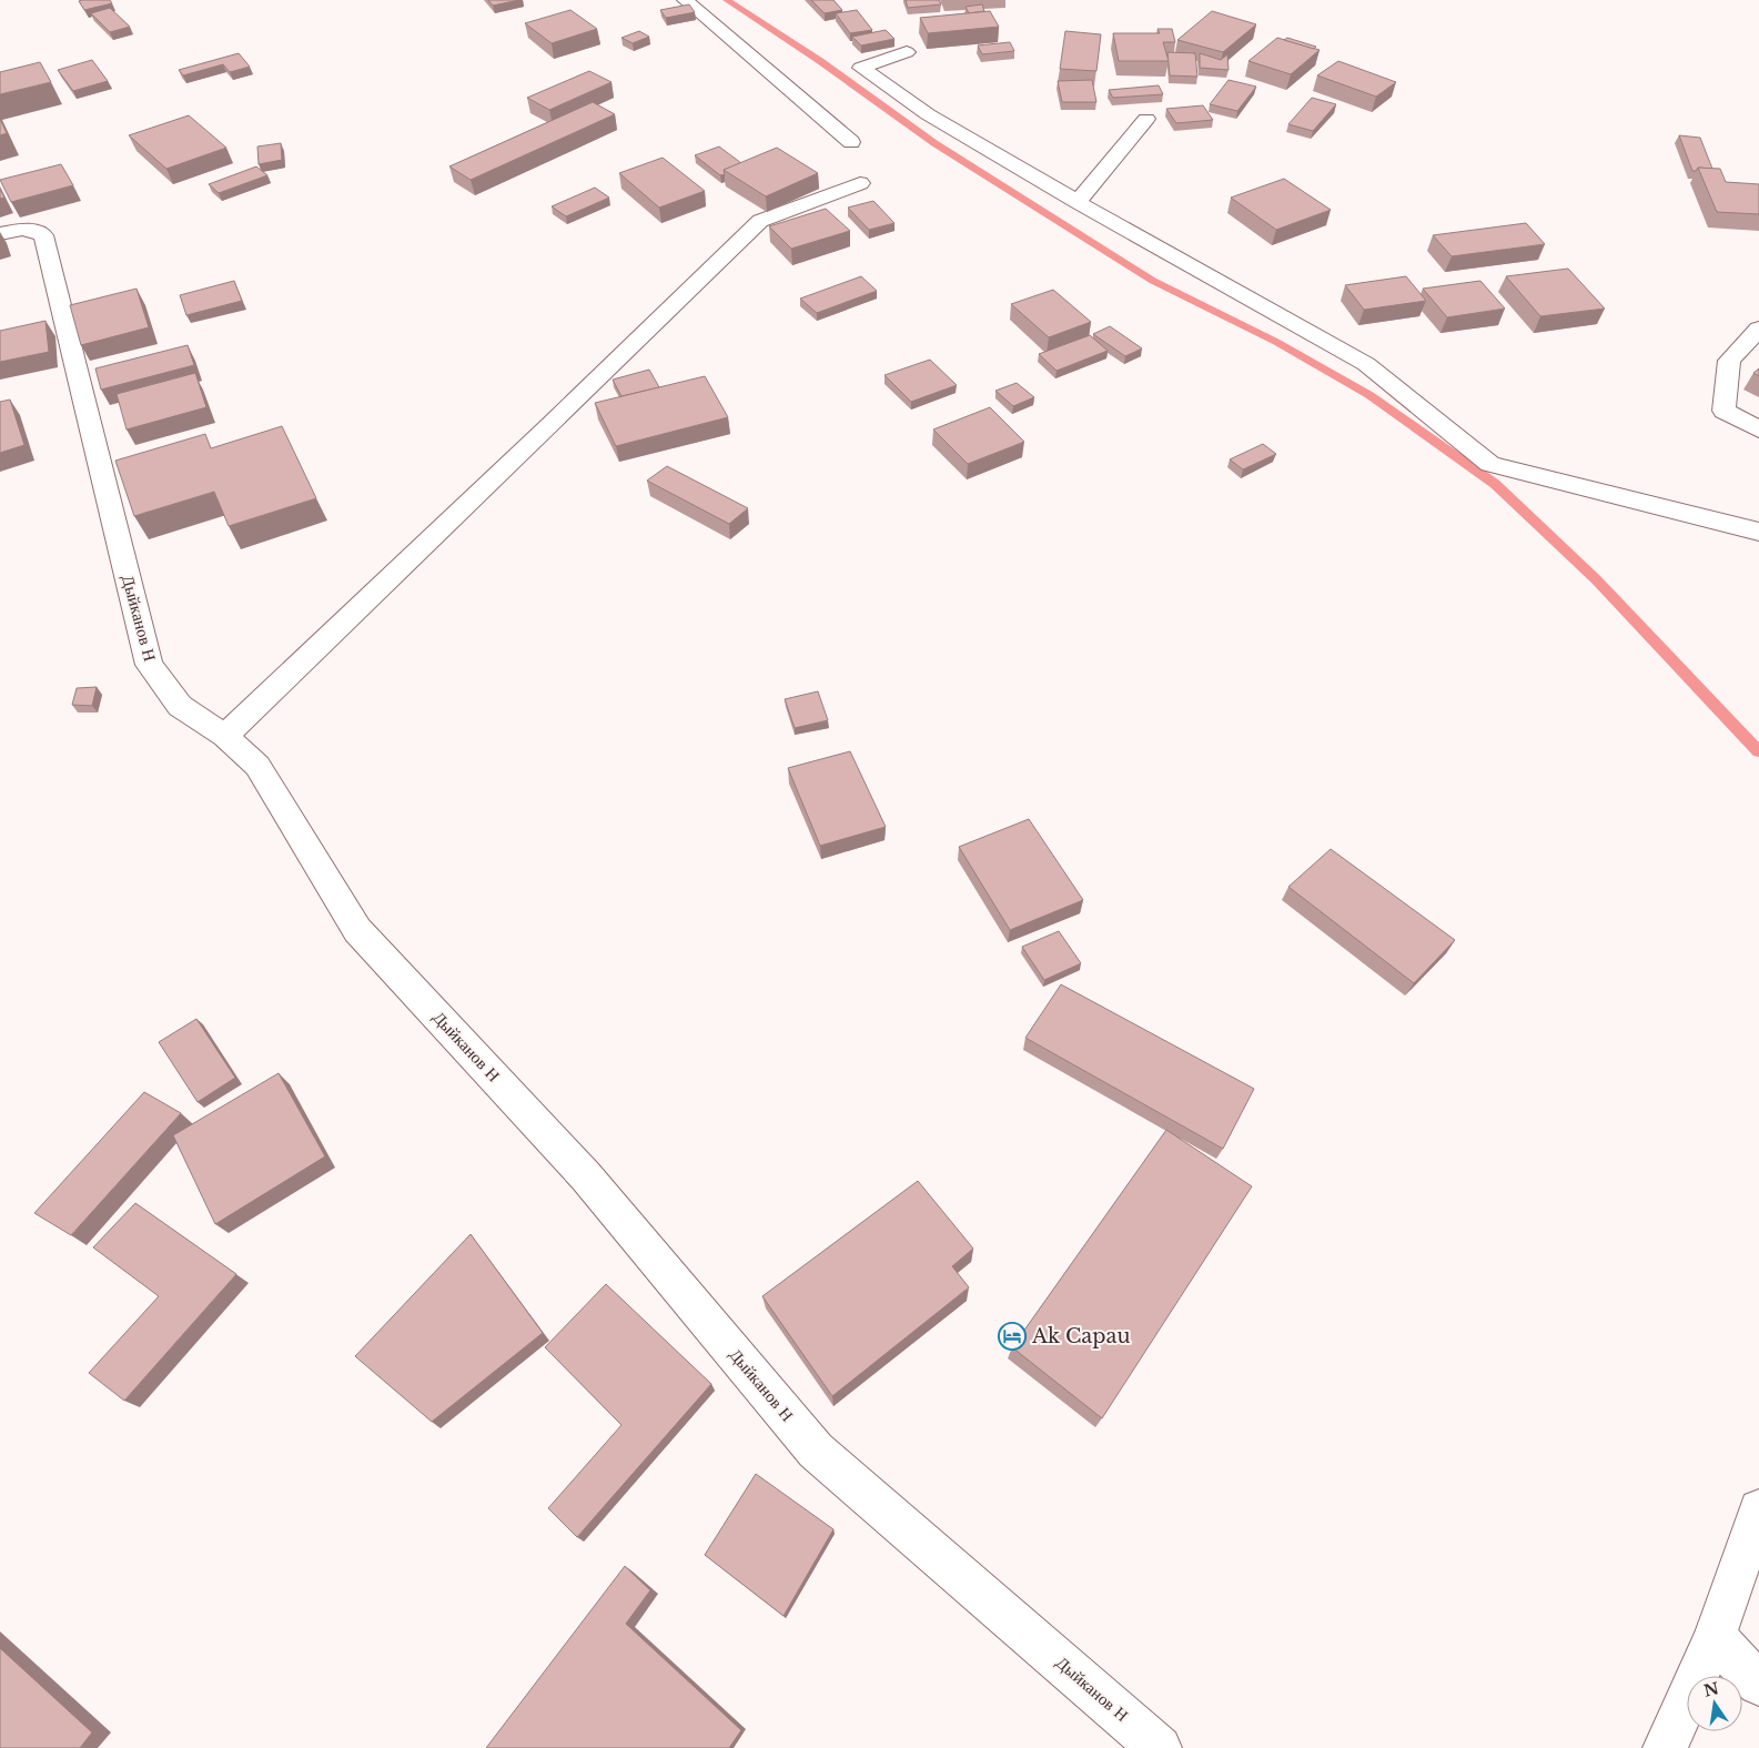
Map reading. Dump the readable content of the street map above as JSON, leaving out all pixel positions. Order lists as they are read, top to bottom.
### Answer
{
  "streets": {
    "street": ["Дыйканов Н"]
  },
  "places": {
    "hotel": ["Ak Capau"]
  },
  "north": "top"
}
